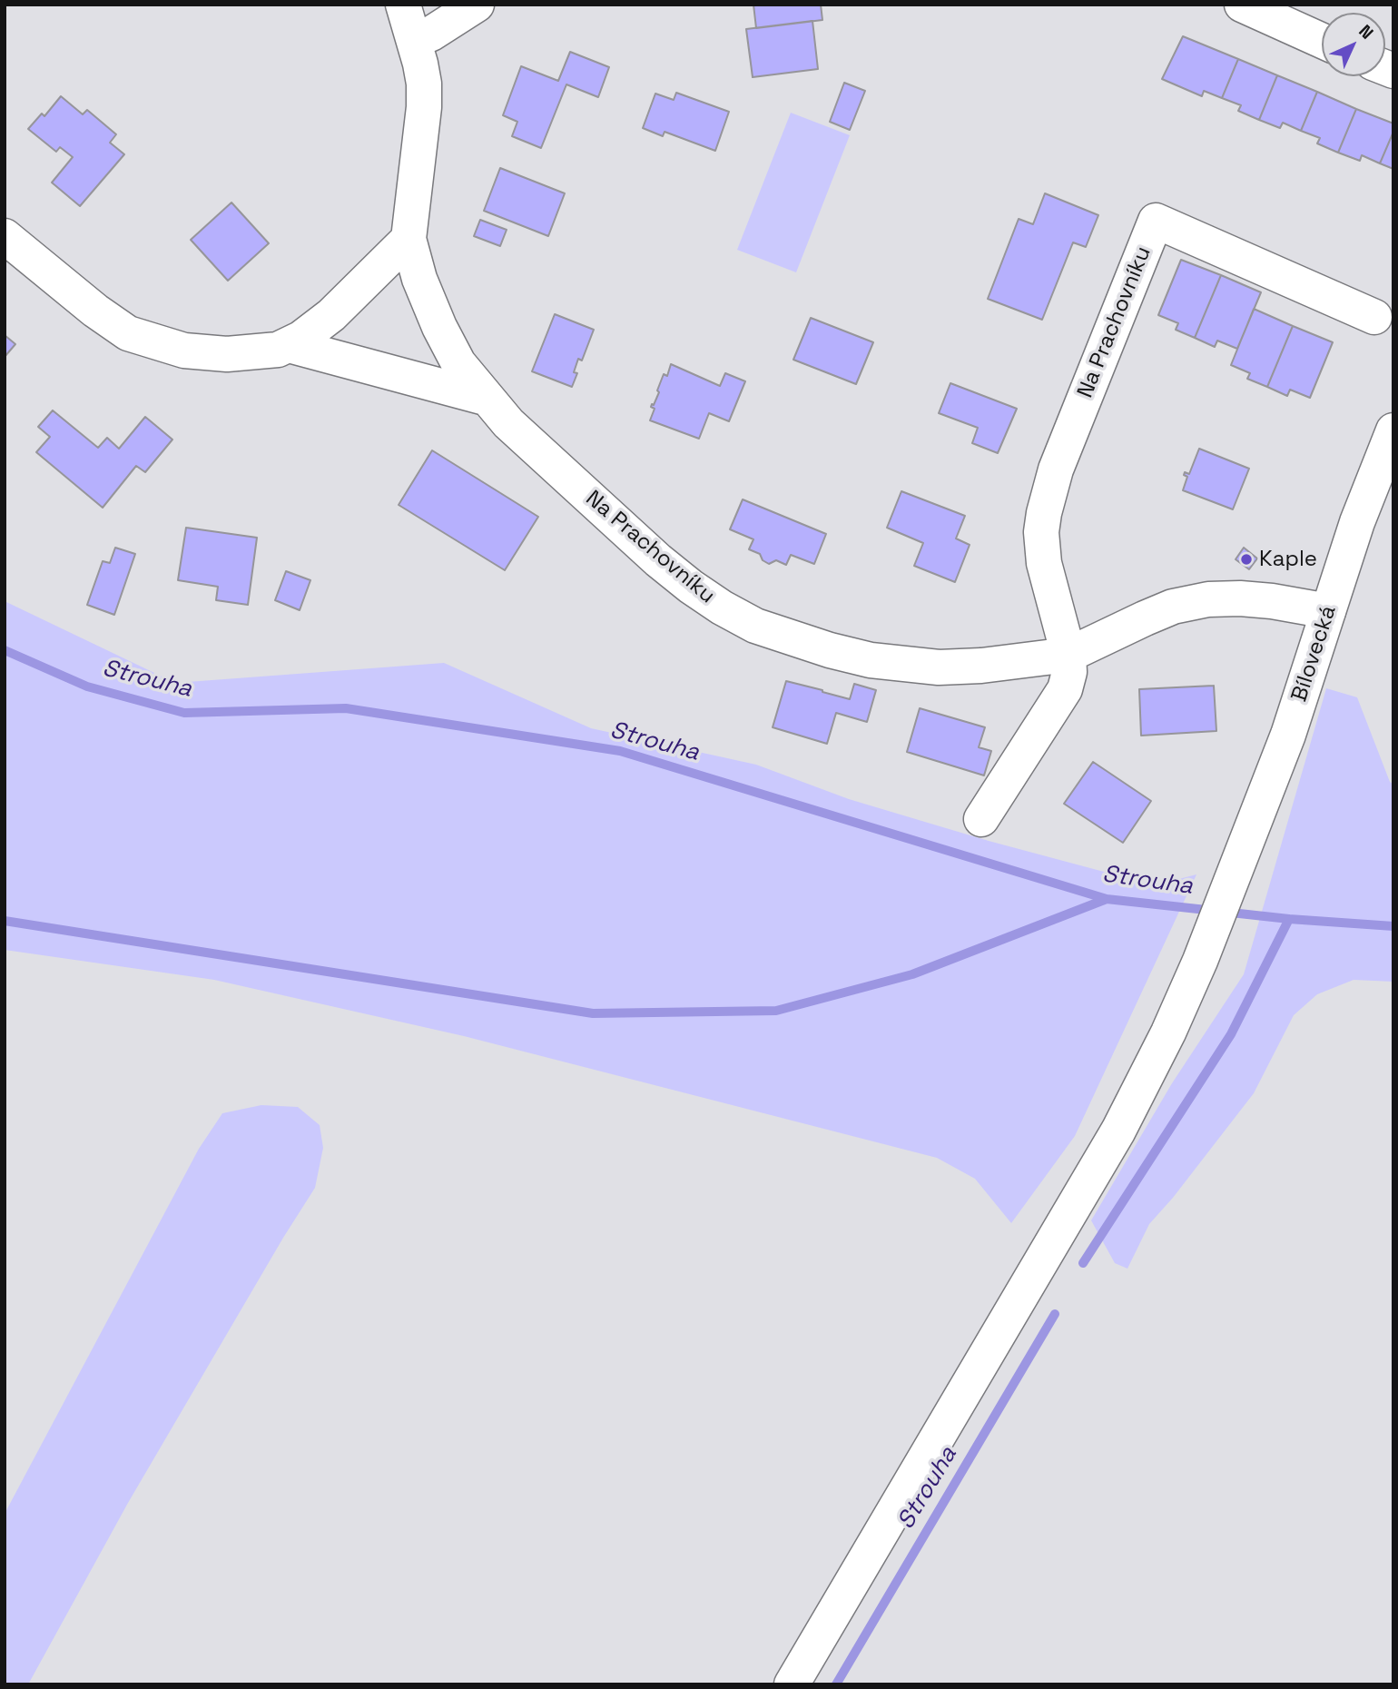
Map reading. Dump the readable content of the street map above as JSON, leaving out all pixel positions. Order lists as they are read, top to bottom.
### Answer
{
  "streets": {
    "street": ["Na Prachovníku", "Bílovecká"]
  },
  "crossings": [
    ["Na Prachovníku", "Bílovecká"]
  ],
  "water": ["Strouha"],
  "places": ["Kaple"],
  "north": "top right"
}
